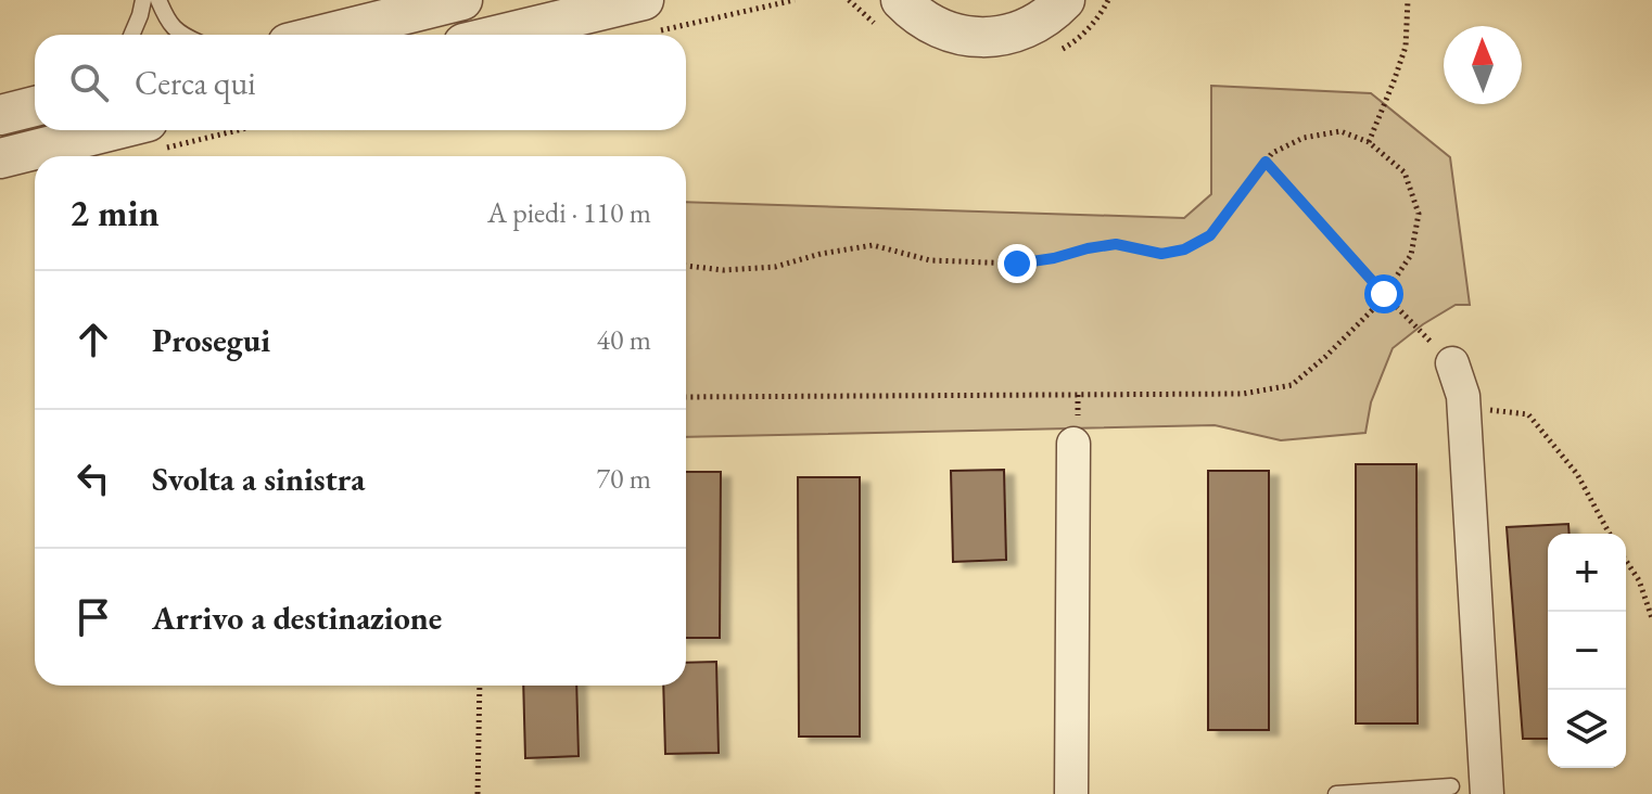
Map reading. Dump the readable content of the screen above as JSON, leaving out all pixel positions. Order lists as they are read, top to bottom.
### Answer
{
  "north": "top",
  "page": {
    "search": "Cerca qui",
    "heading": ["2 min", "A piedi · 110 m"],
    "list": [
      ["Prosegui", "40 m"],
      ["Svolta a sinistra", "70 m"],
      "Arrivo a destinazione"
    ],
    "map_buttons": ["+", "−"]
  }
}
